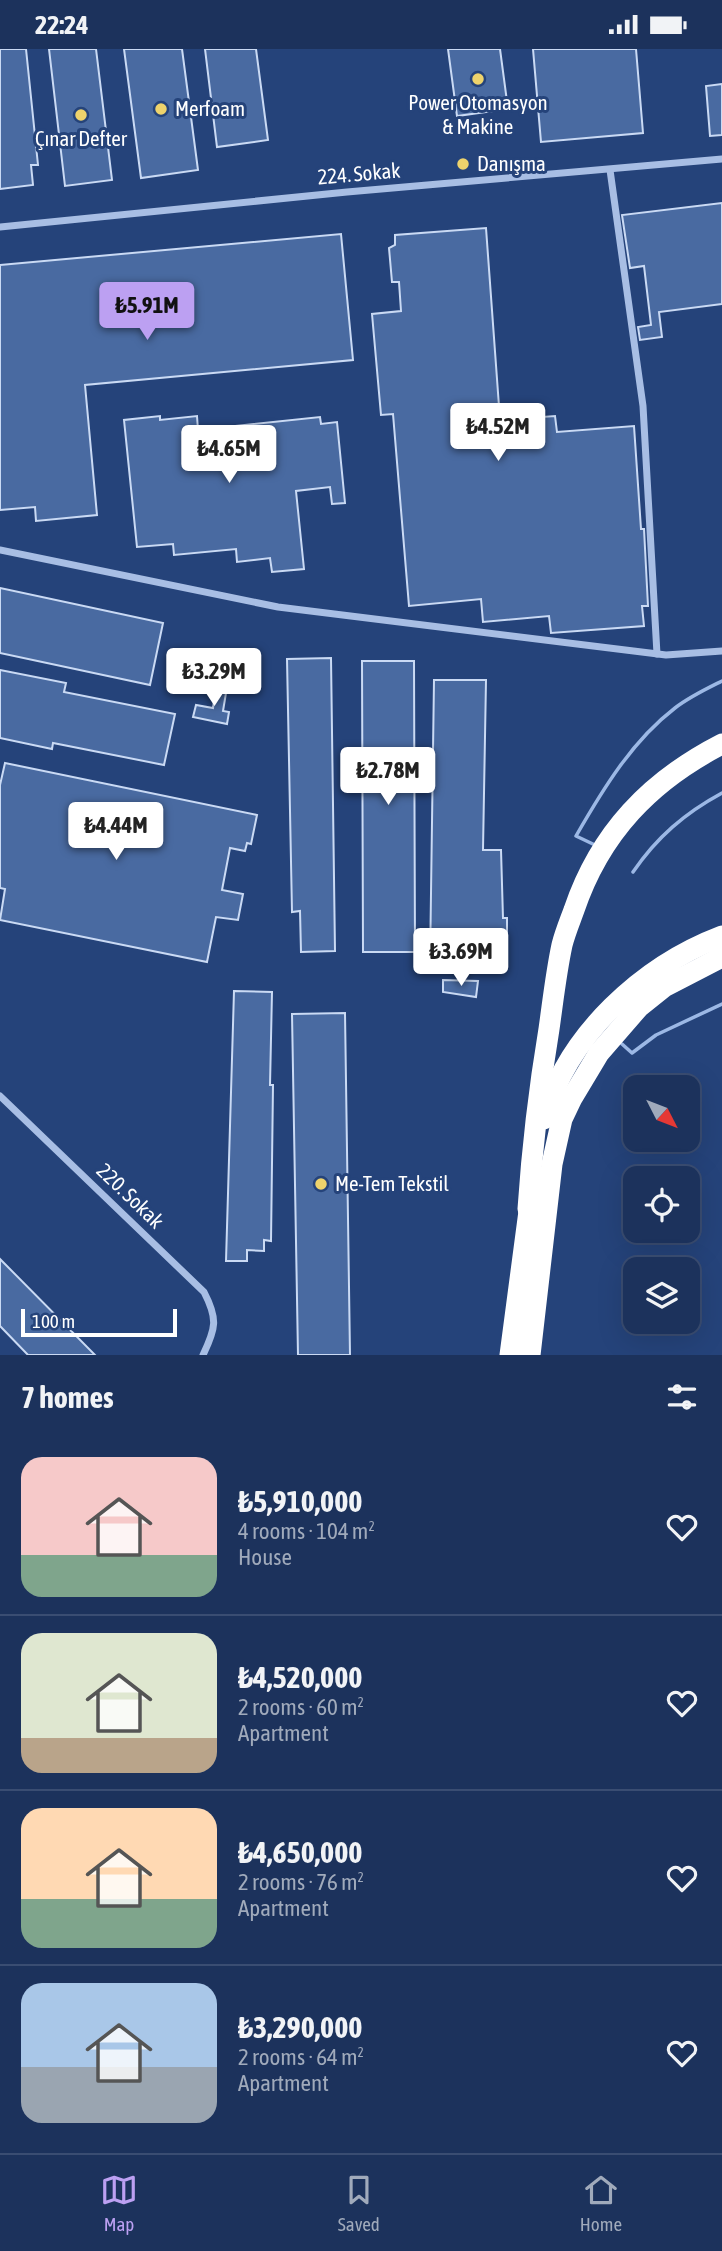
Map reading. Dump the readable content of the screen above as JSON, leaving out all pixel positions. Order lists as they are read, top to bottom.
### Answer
{
  "streets": {
    "street": ["224. Sokak", "220. Sokak"]
  },
  "places": [
    "Power Otomasyon & Makine",
    "Merfoam",
    "Çınar Defter",
    "Danışma",
    "Me-Tem Tekstil"
  ],
  "scale_bar": "100 m",
  "north": "bottom right",
  "page": {
    "status": "22:24",
    "price": [
      "₺5.91M",
      "₺4.52M",
      "₺4.65M",
      "₺3.29M",
      "₺2.78M",
      "₺4.44M",
      "₺3.69M"
    ],
    "scale": "100 m",
    "heading": "7 homes",
    "list": [
      {
        "name": "₺5,910,000",
        "note": "4 rooms · 104 m² · House"
      },
      {
        "name": "₺4,520,000",
        "note": "2 rooms · 60 m² · Apartment"
      },
      {
        "name": "₺4,650,000",
        "note": "2 rooms · 76 m² · Apartment"
      },
      {
        "name": "₺3,290,000",
        "note": "2 rooms · 64 m² · Apartment"
      }
    ],
    "tabs": ["Map", "Saved", "Home"]
  }
}
